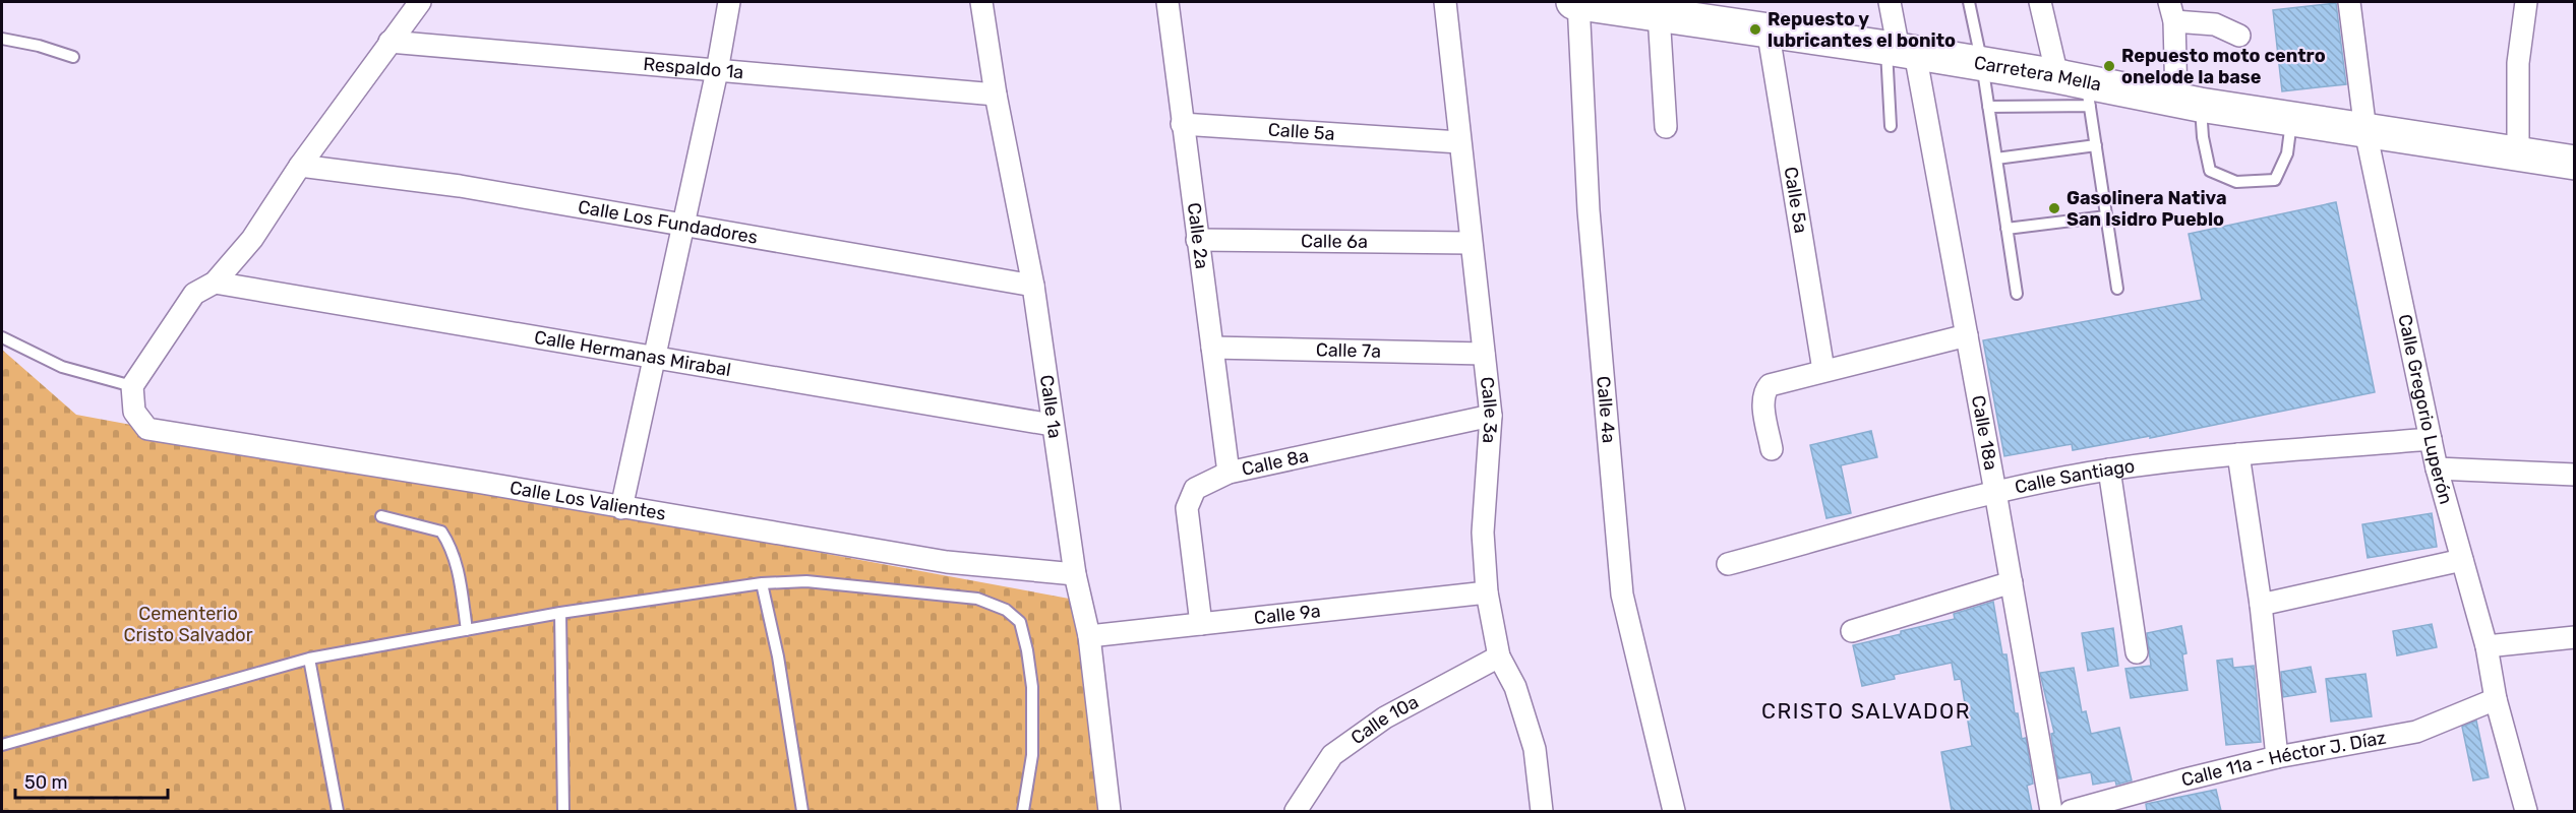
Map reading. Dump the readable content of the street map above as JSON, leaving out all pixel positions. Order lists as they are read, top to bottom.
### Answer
{
  "streets": {
    "main road": ["Carretera Mella"],
    "street": [
      "Respaldo 1a",
      "Calle 5a",
      "Calle Los Fundadores",
      "Calle 2a",
      "Calle 6a",
      "Calle 7a",
      "Calle Hermanas Mirabal",
      "Calle 1a",
      "Calle Gregorio Luperón",
      "Calle 3a",
      "Calle 4a",
      "Calle 18a",
      "Calle 8a",
      "Calle Santiago",
      "Calle Los Valientes",
      "Calle 9a",
      "Calle 10a",
      "Calle 11a - Héctor J. Díaz"
    ]
  },
  "crossings": [
    ["Respaldo 1a", "Calle 1a"],
    ["Carretera Mella", "Calle 5a"],
    ["Carretera Mella", "Calle Gregorio Luperón"],
    ["Carretera Mella", "Calle 4a"],
    ["Carretera Mella", "Calle 18a"],
    ["Calle 5a", "Calle 2a"],
    ["Calle 5a", "Calle 3a"],
    ["Calle Los Fundadores", "Calle 1a"],
    ["Calle 2a", "Calle 6a"],
    ["Calle 2a", "Calle 7a"],
    ["Calle 2a", "Calle 8a"],
    ["Calle 6a", "Calle 3a"],
    ["Calle 7a", "Calle 3a"],
    ["Calle Hermanas Mirabal", "Calle 1a"],
    ["Calle 1a", "Calle Los Valientes"],
    ["Calle 1a", "Calle 9a"],
    ["Calle Gregorio Luperón", "Calle Santiago"],
    ["Calle Gregorio Luperón", "Calle 11a - Héctor J. Díaz"],
    ["Calle 3a", "Calle 8a"],
    ["Calle 3a", "Calle 9a"],
    ["Calle 3a", "Calle 10a"],
    ["Calle 18a", "Calle Santiago"],
    ["Calle 8a", "Calle 9a"]
  ],
  "districts": ["CRISTO SALVADOR"],
  "parks": ["Cementerio Cristo Salvador"],
  "places": ["Repuesto y lubricantes el bonito", "Repuesto moto centro onelode la base", "Gasolinera Nativa San Isidro Pueblo"],
  "scale_bar": "50 m"
}
